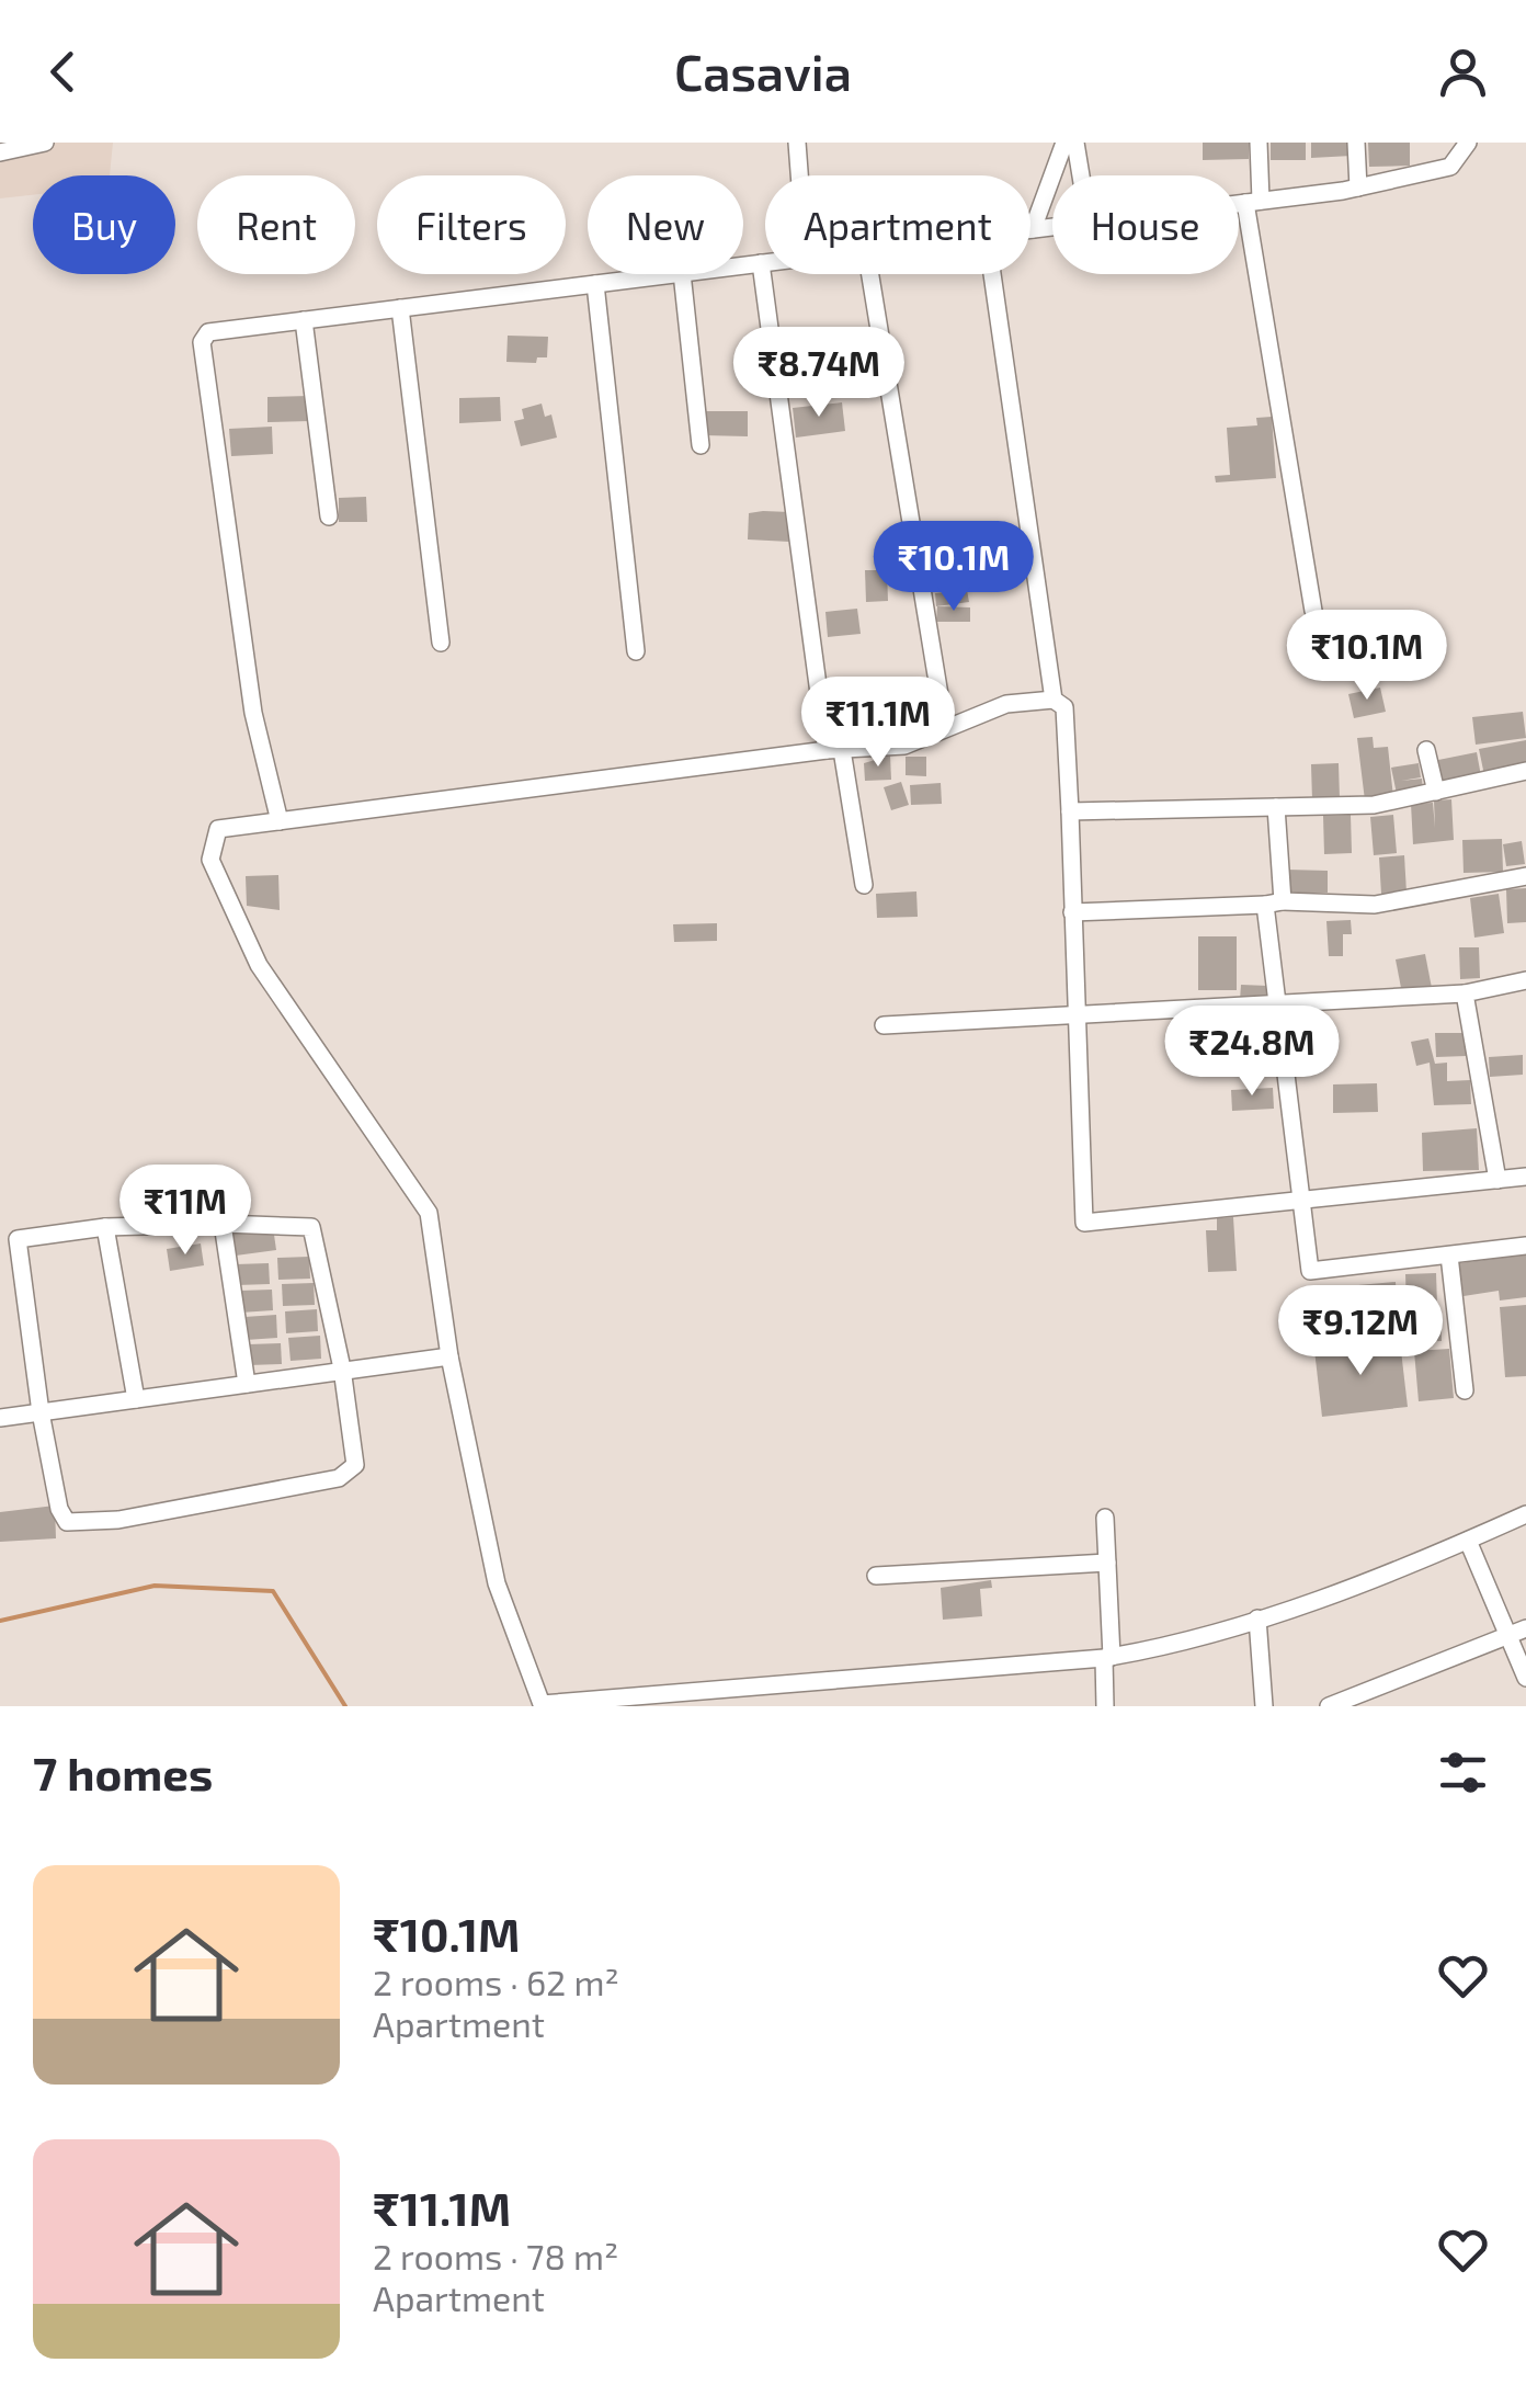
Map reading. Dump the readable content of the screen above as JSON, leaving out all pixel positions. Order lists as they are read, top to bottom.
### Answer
{
  "page": {
    "header": "Casavia",
    "chip": [
      "Buy",
      "Rent",
      "Filters",
      "New",
      "Apartment",
      "House"
    ],
    "price": [
      "₹8.74M",
      "₹10.1M",
      "₹10.1M",
      "₹11.1M",
      "₹24.8M",
      "₹11M",
      "₹9.12M"
    ],
    "heading": "7 homes",
    "list": [
      {
        "name": "₹10.1M",
        "note": "2 rooms · 62 m² · Apartment"
      },
      {
        "name": "₹11.1M",
        "note": "2 rooms · 78 m² · Apartment"
      }
    ]
  }
}
